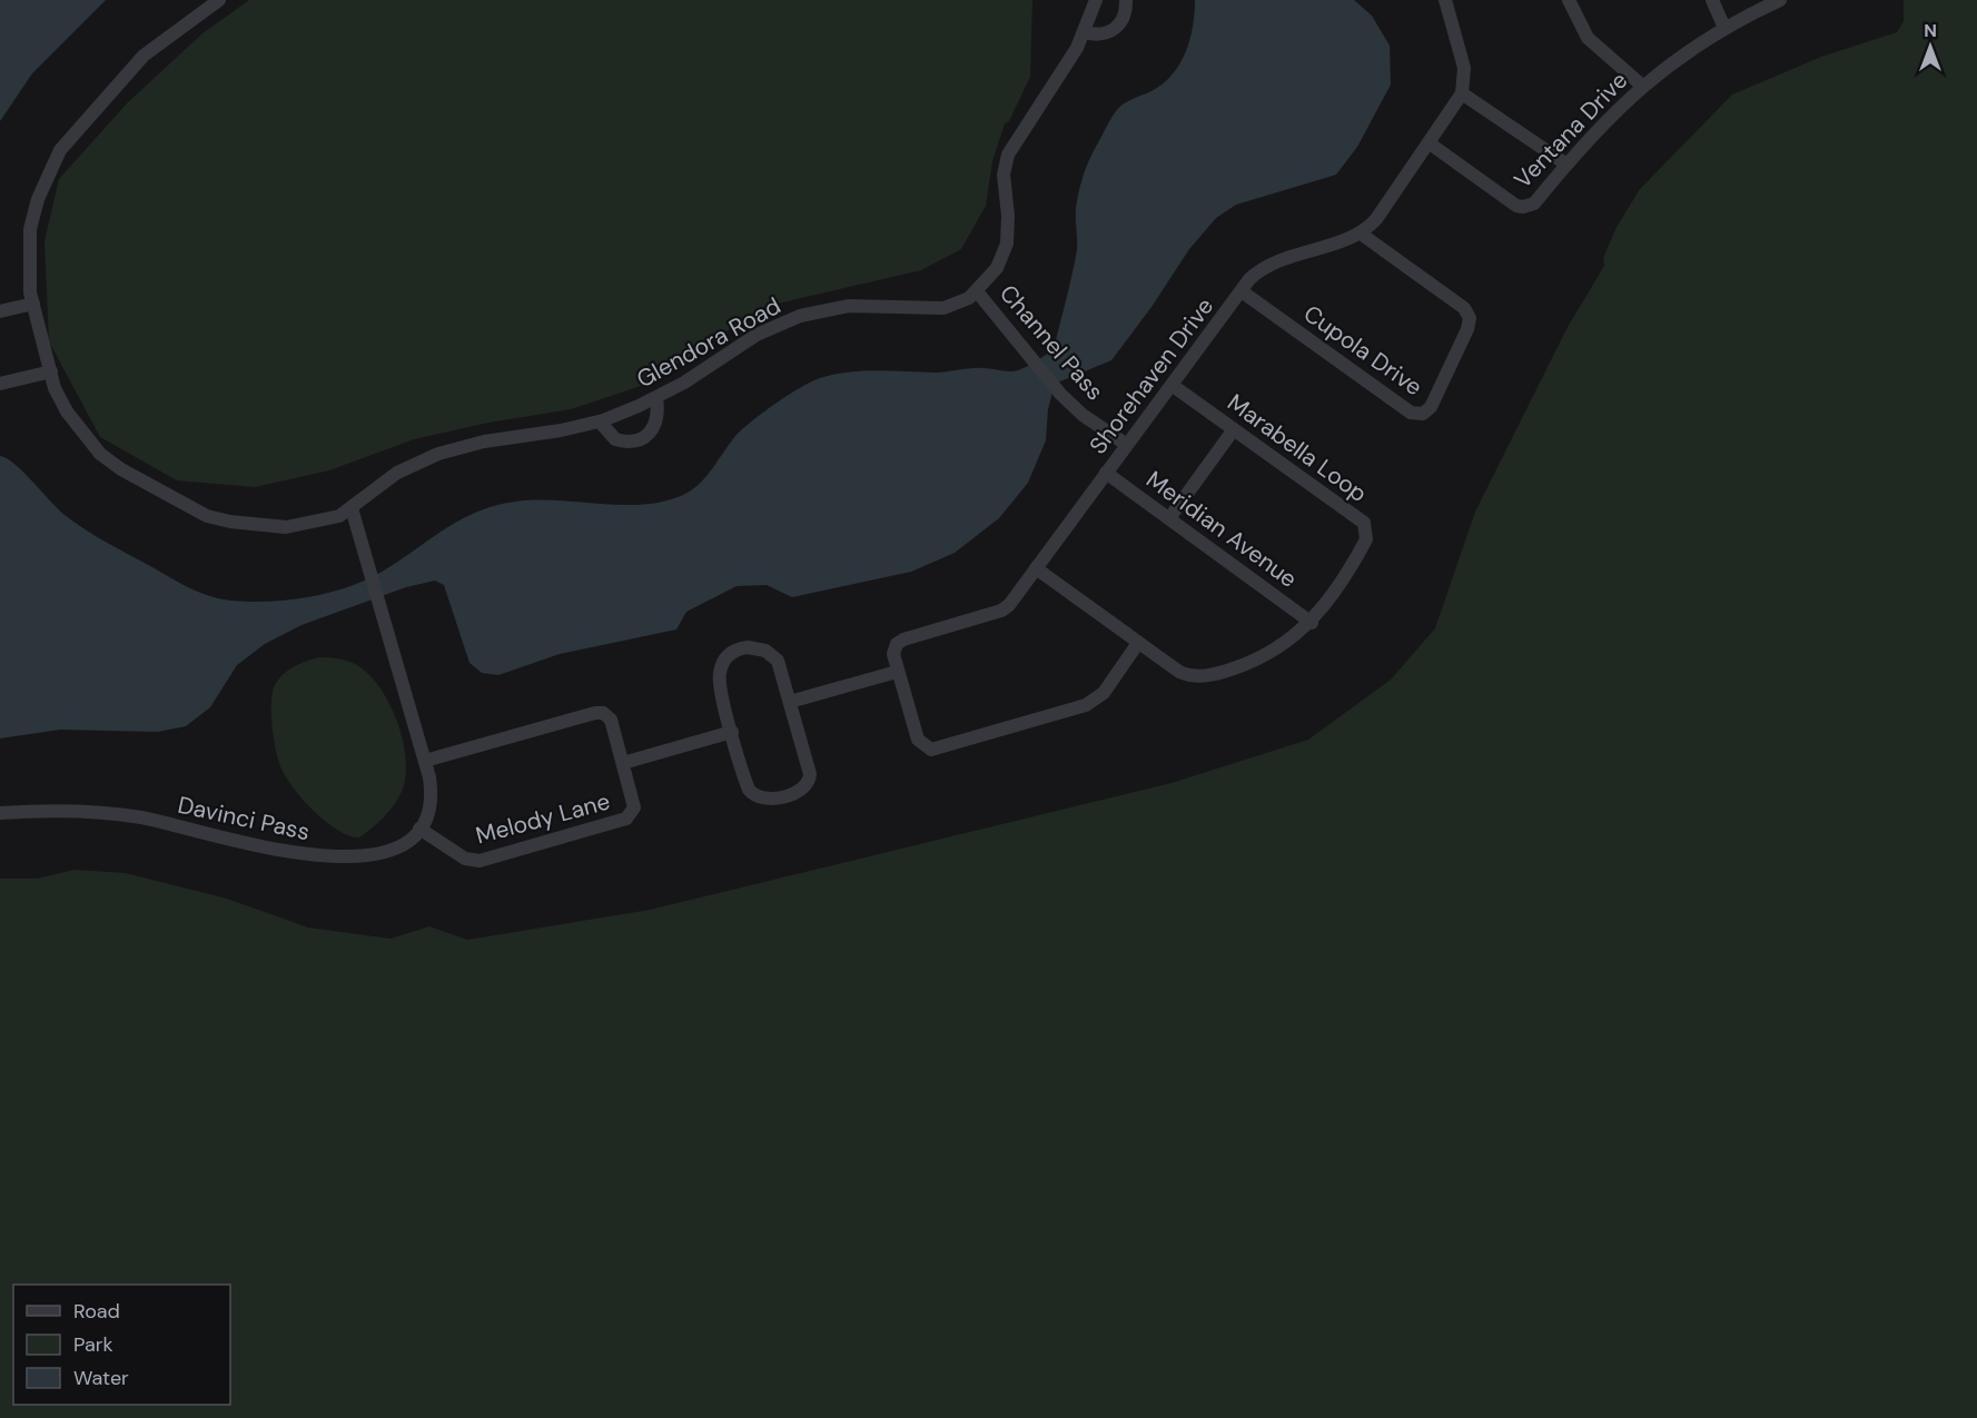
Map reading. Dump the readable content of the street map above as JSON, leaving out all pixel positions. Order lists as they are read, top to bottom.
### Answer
{
  "streets": {
    "street": [
      "Ventana Drive",
      "Glendora Road",
      "Channel Pass",
      "Cupola Drive",
      "Shorehaven Drive",
      "Marabella Loop",
      "Meridian Avenue",
      "Davinci Pass",
      "Melody Lane"
    ]
  },
  "crossings": [
    ["Ventana Drive", "Shorehaven Drive"],
    ["Glendora Road", "Channel Pass"],
    ["Channel Pass", "Shorehaven Drive"],
    ["Cupola Drive", "Shorehaven Drive"],
    ["Shorehaven Drive", "Marabella Loop"],
    ["Shorehaven Drive", "Meridian Avenue"],
    ["Marabella Loop", "Meridian Avenue"],
    ["Davinci Pass", "Melody Lane"]
  ],
  "legend": ["Road", "Park", "Water"],
  "north": "top"
}
